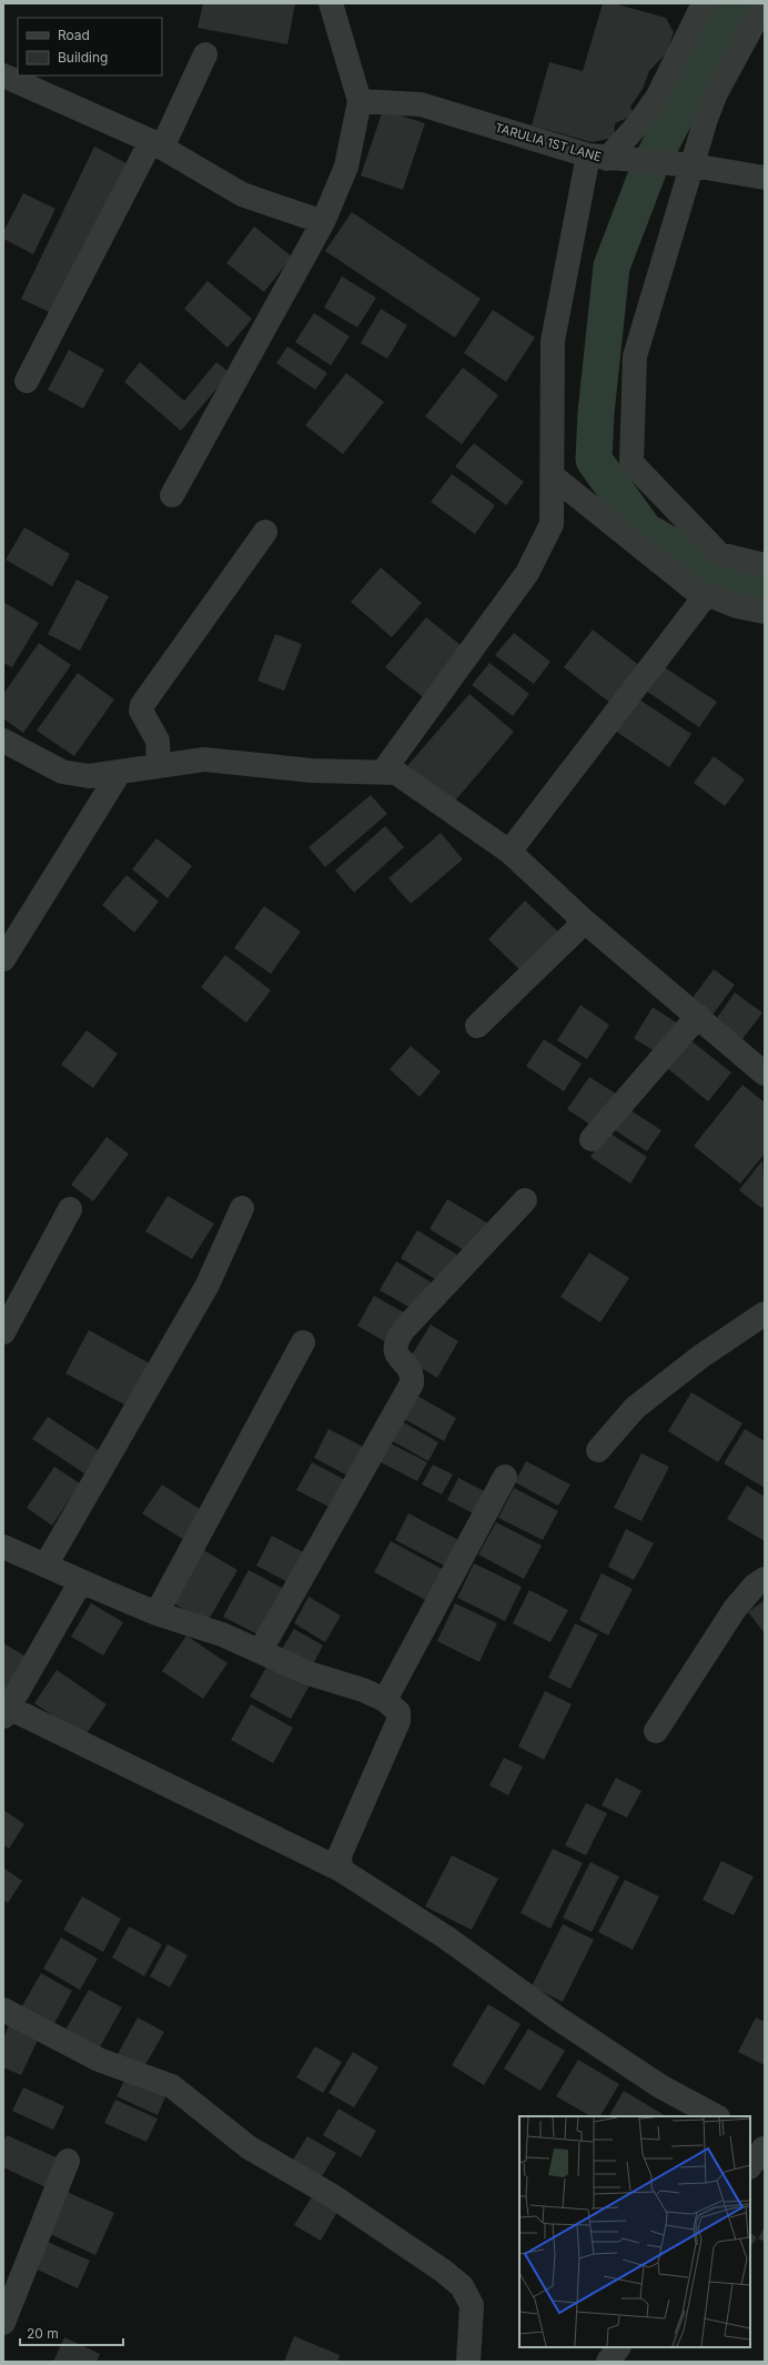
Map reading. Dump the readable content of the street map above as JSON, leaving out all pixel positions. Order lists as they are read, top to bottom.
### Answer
{
  "streets": {
    "street": ["TARULIA 1ST LANE"]
  },
  "legend": ["Road", "Building"],
  "scale_bar": "20 m"
}
